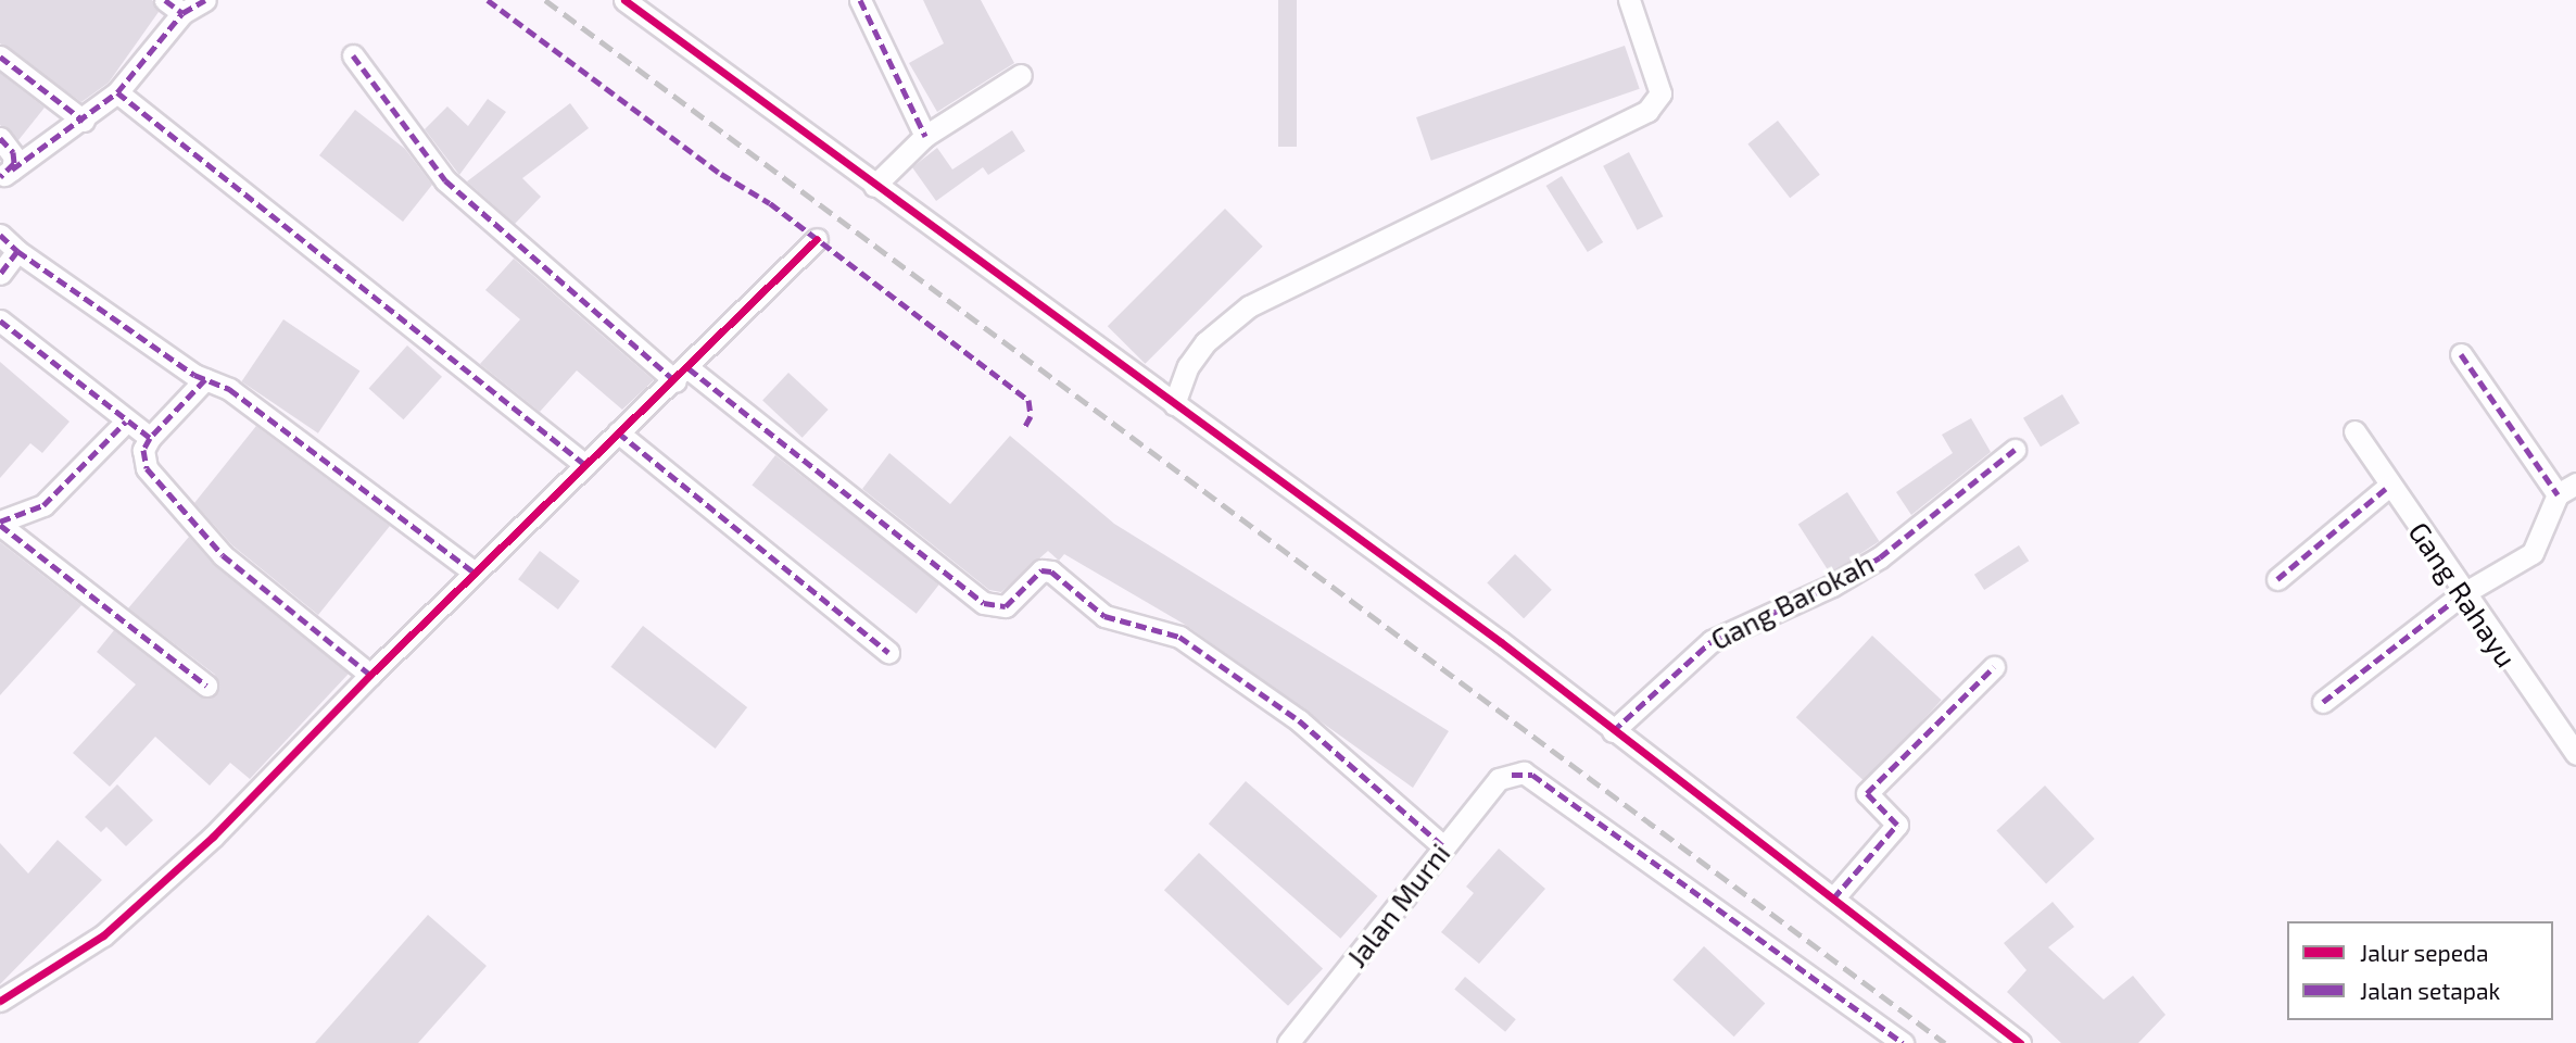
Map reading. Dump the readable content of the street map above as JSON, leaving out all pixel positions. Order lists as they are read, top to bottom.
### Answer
{
  "streets": {
    "street": ["Gang Rahayu", "Gang Barokah", "Jalan Murni"]
  },
  "legend": ["Jalur sepeda", "Jalan setapak"]
}
